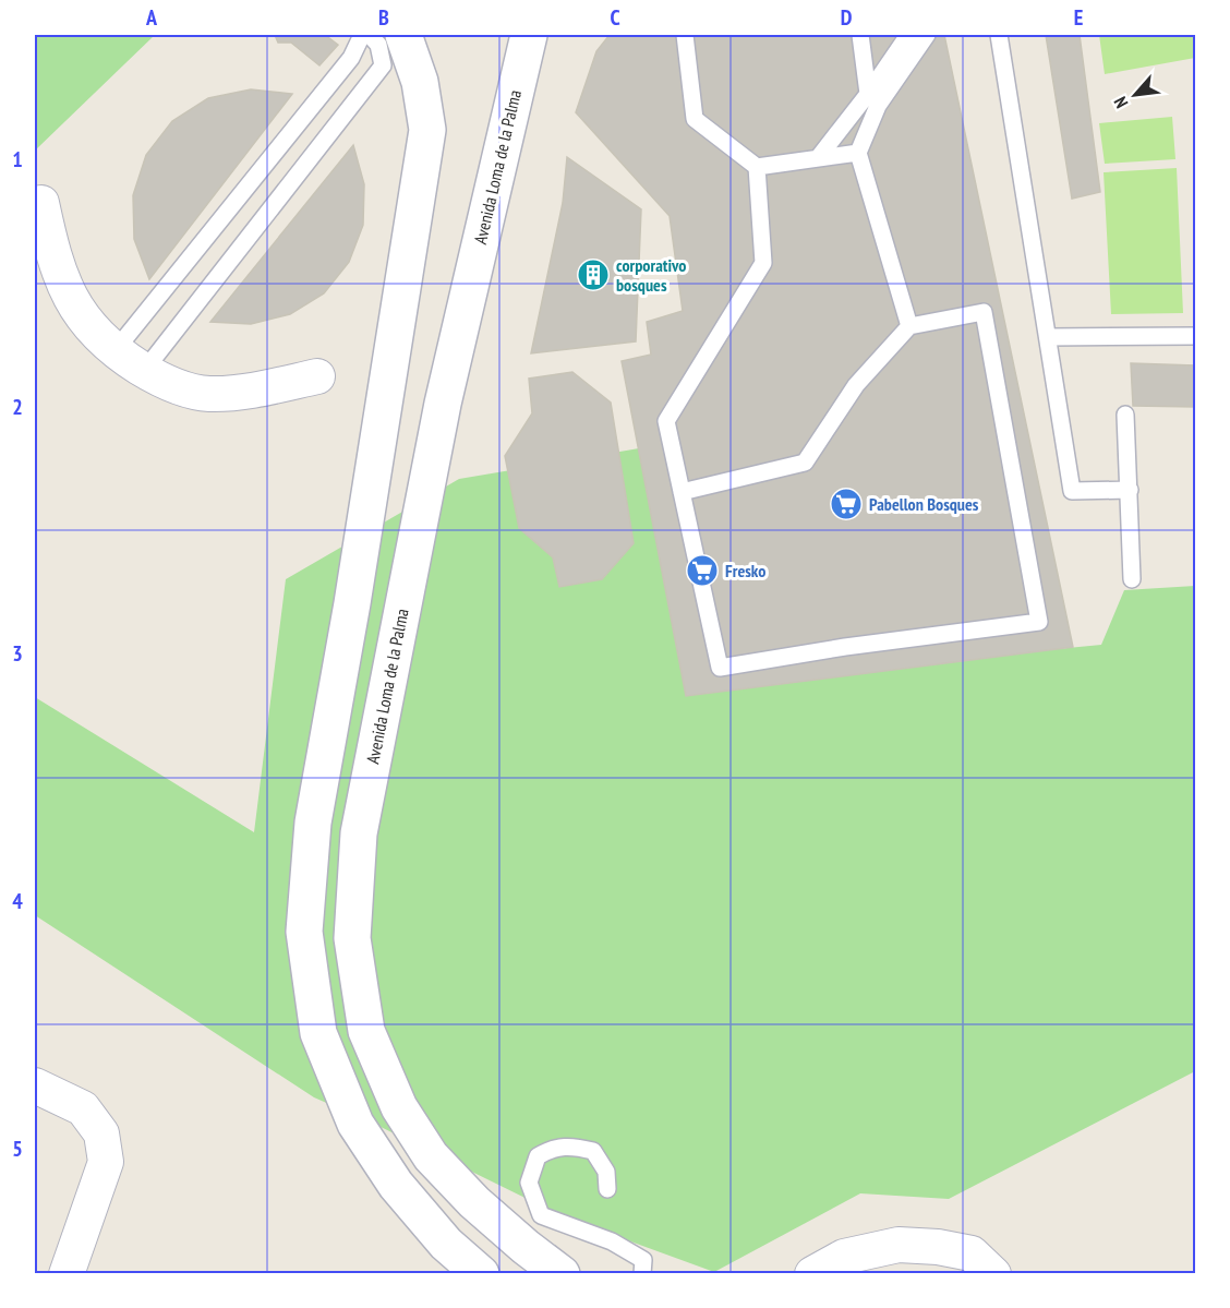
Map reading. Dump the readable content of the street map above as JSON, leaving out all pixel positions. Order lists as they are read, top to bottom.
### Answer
{
  "streets": {
    "main road": ["Avenida Loma de la Palma"]
  },
  "places": {
    "building": ["corporativo bosques"],
    "supermarket": ["Pabellon Bosques", "Fresko"]
  },
  "north": "bottom left",
  "grid": {
    "columns": [
      "A",
      "B",
      "C",
      "D",
      "E"
    ],
    "rows": [
      "1",
      "2",
      "3",
      "4",
      "5"
    ]
  }
}
